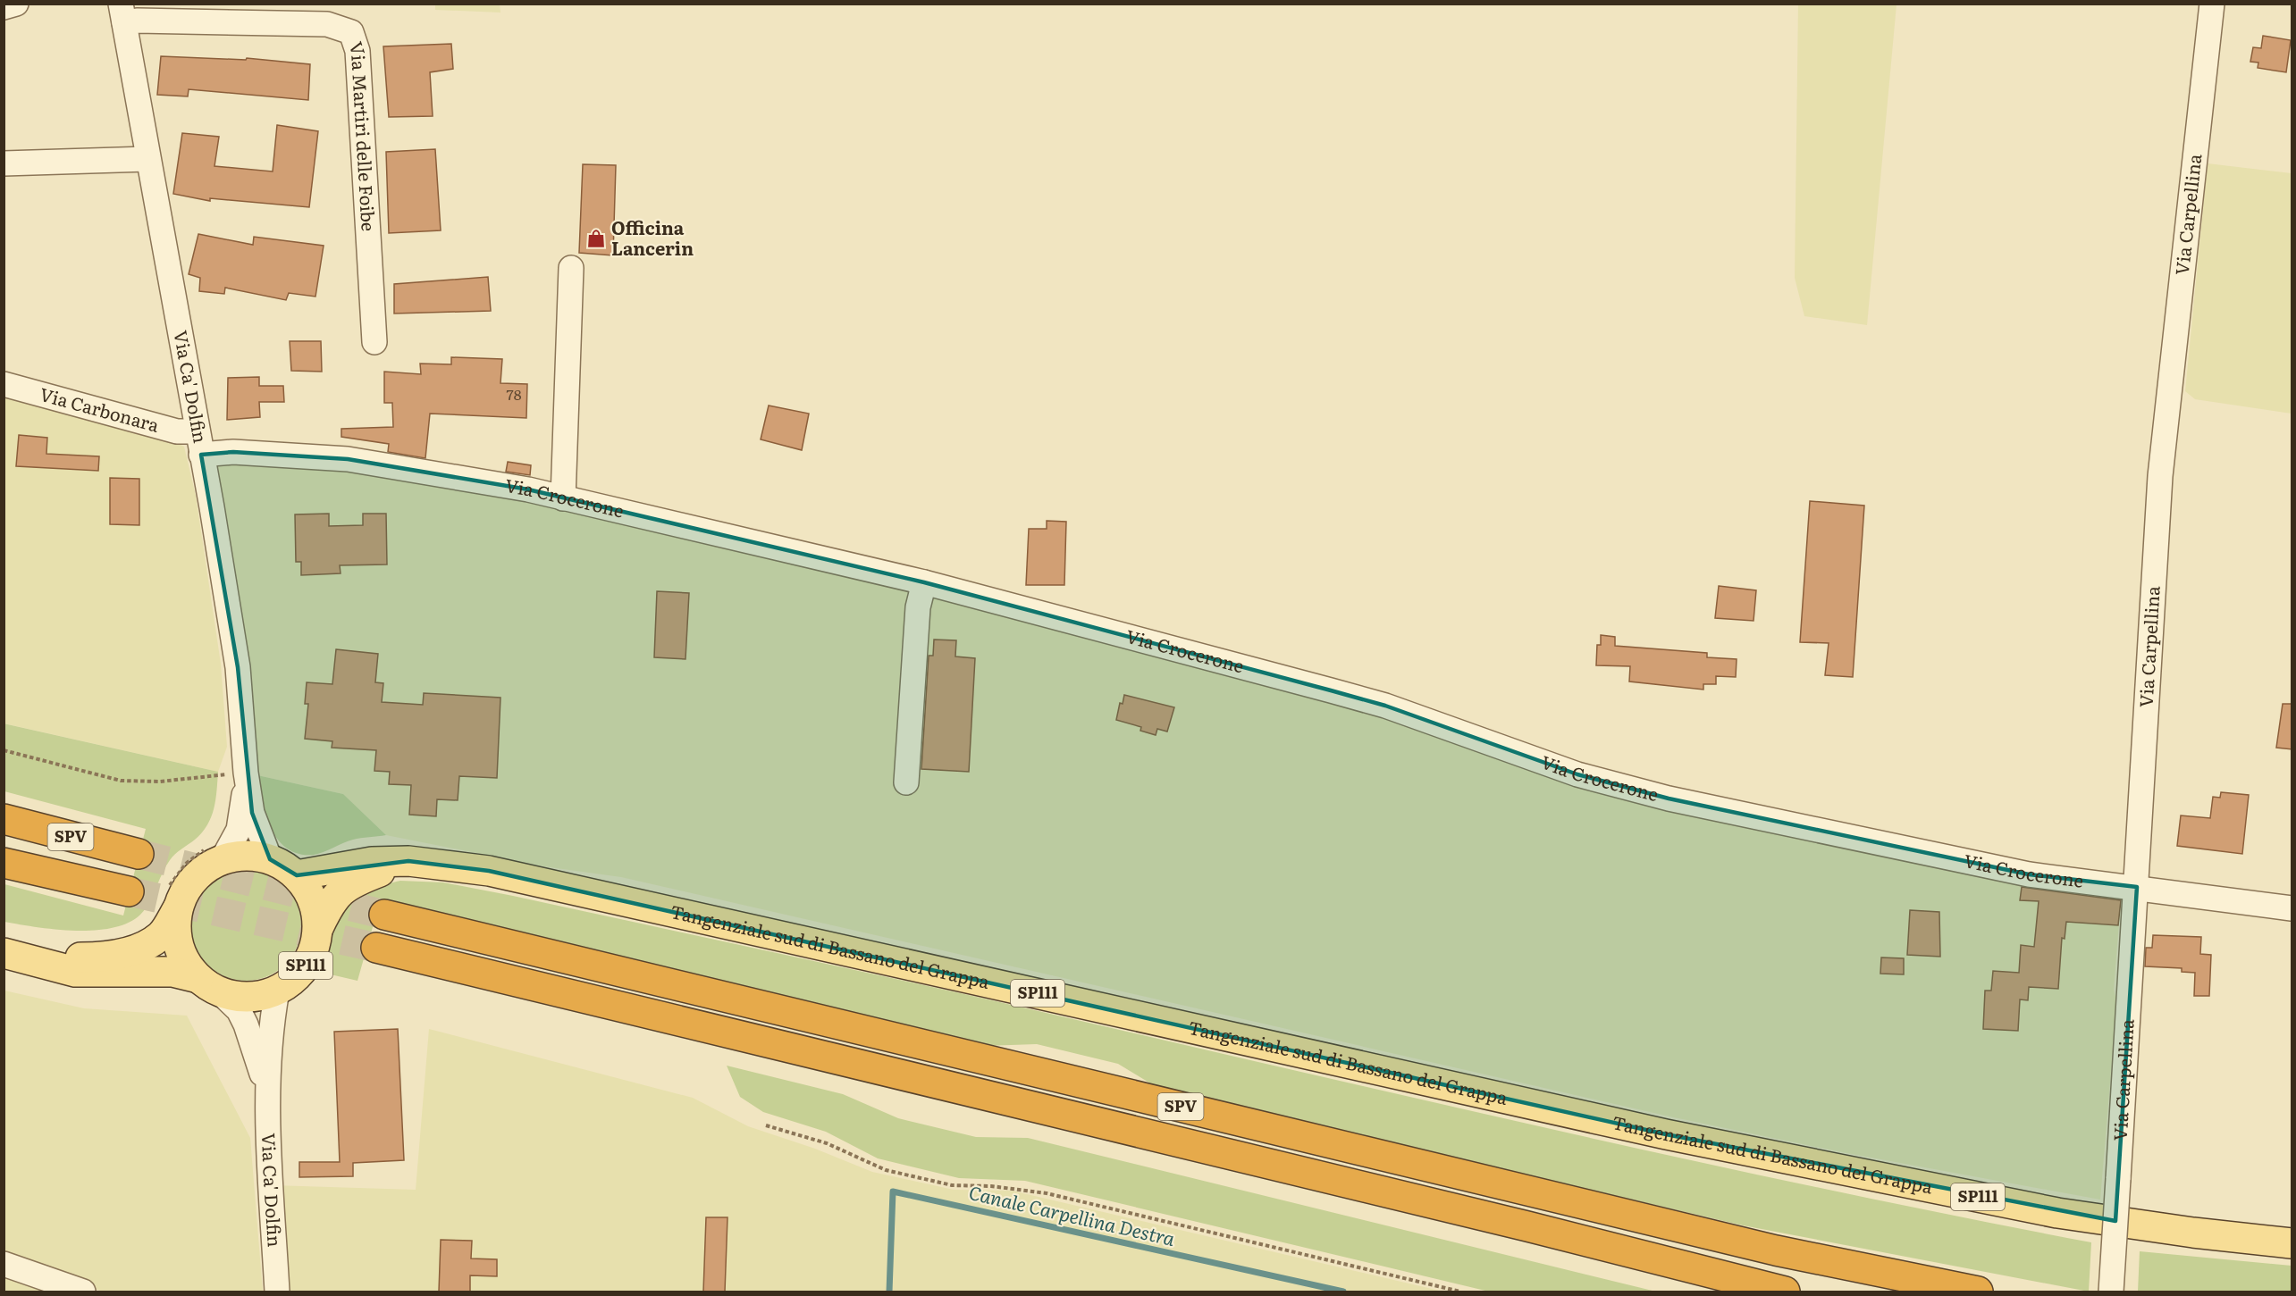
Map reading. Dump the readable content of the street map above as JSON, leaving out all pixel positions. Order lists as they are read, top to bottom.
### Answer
{
  "streets": {
    "highway": ["SPV"],
    "main road": ["Tangenziale sud di Bassano del Grappa", "SP111"],
    "street": [
      "Via Martiri delle Foibe",
      "Via Carpellina",
      "Via Ca' Dolfin",
      "Via Carbonara",
      "Via Crocerone"
    ]
  },
  "crossings": [
    ["Via Martiri delle Foibe", "Via Ca' Dolfin"],
    ["Via Carpellina", "Via Crocerone"],
    ["Via Ca' Dolfin", "Via Carbonara"],
    ["Via Ca' Dolfin", "Via Crocerone"],
    ["Via Ca' Dolfin", "Tangenziale sud di Bassano del Grappa"],
    ["Via Carbonara", "Via Crocerone"]
  ],
  "water": ["Canale Carpellina Destra"],
  "places": {
    "shop": ["Officina Lancerin"]
  },
  "house_numbers": ["78"]
}
